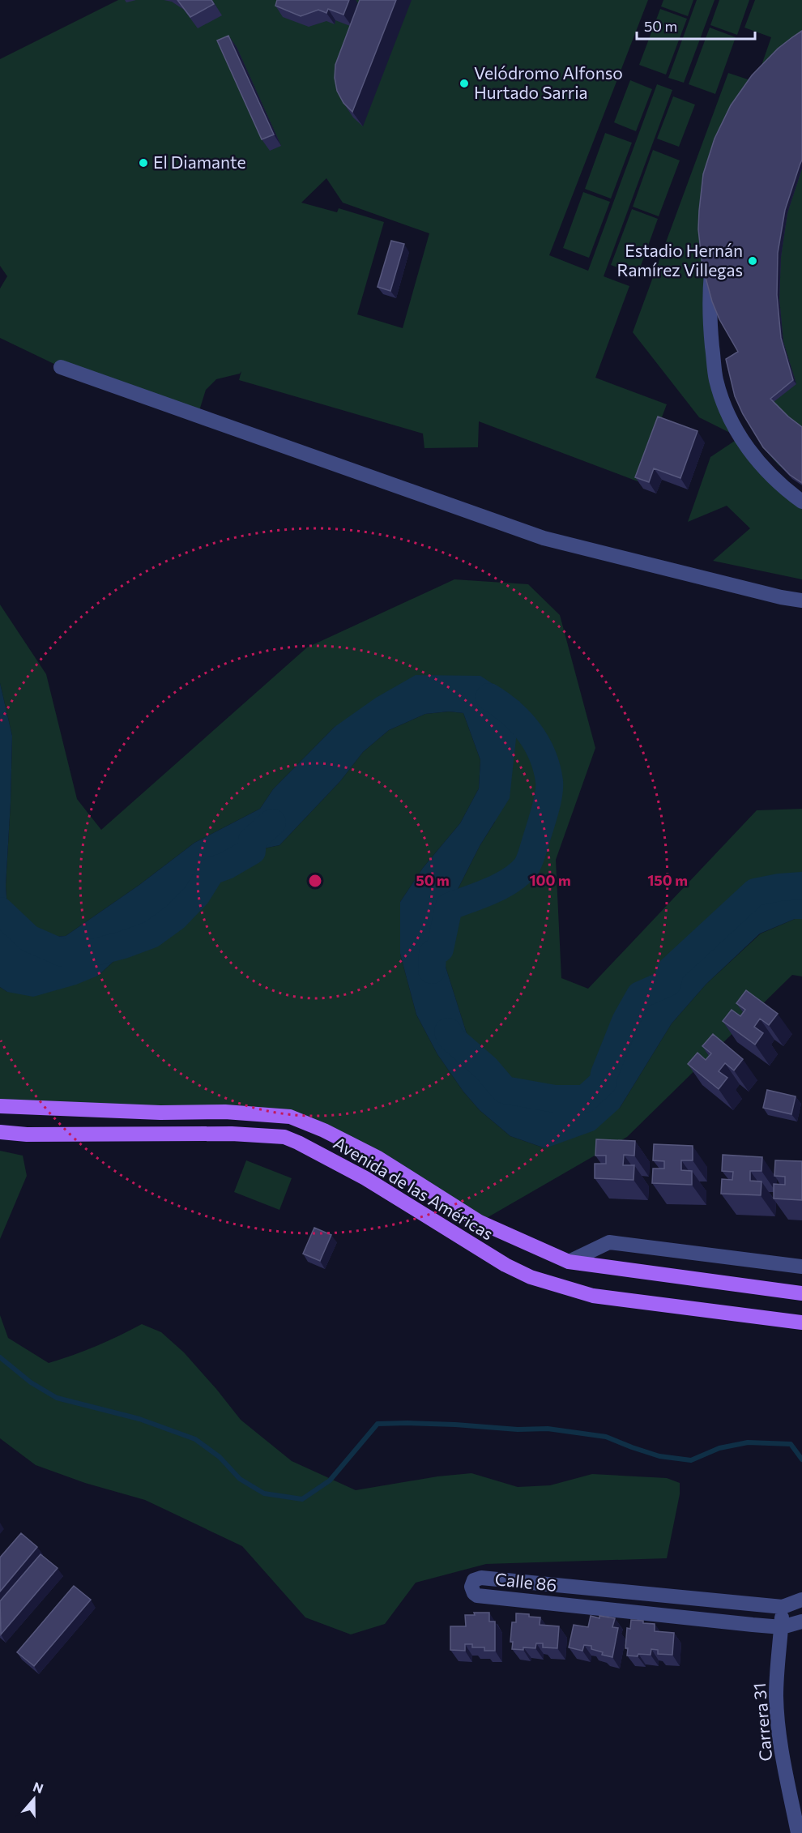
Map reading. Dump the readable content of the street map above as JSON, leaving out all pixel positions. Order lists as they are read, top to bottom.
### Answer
{
  "streets": {
    "main road": ["Avenida de las Américas"],
    "street": ["Calle 86", "Carrera 31"]
  },
  "crossings": [
    ["Calle 86", "Carrera 31"]
  ],
  "places": ["Velódromo Alfonso Hurtado Sarria", "El Diamante", "Estadio Hernán Ramírez Villegas"],
  "scale_bar": "50 m",
  "north": "top",
  "rings": ["50 m", "100 m", "150 m"]
}
